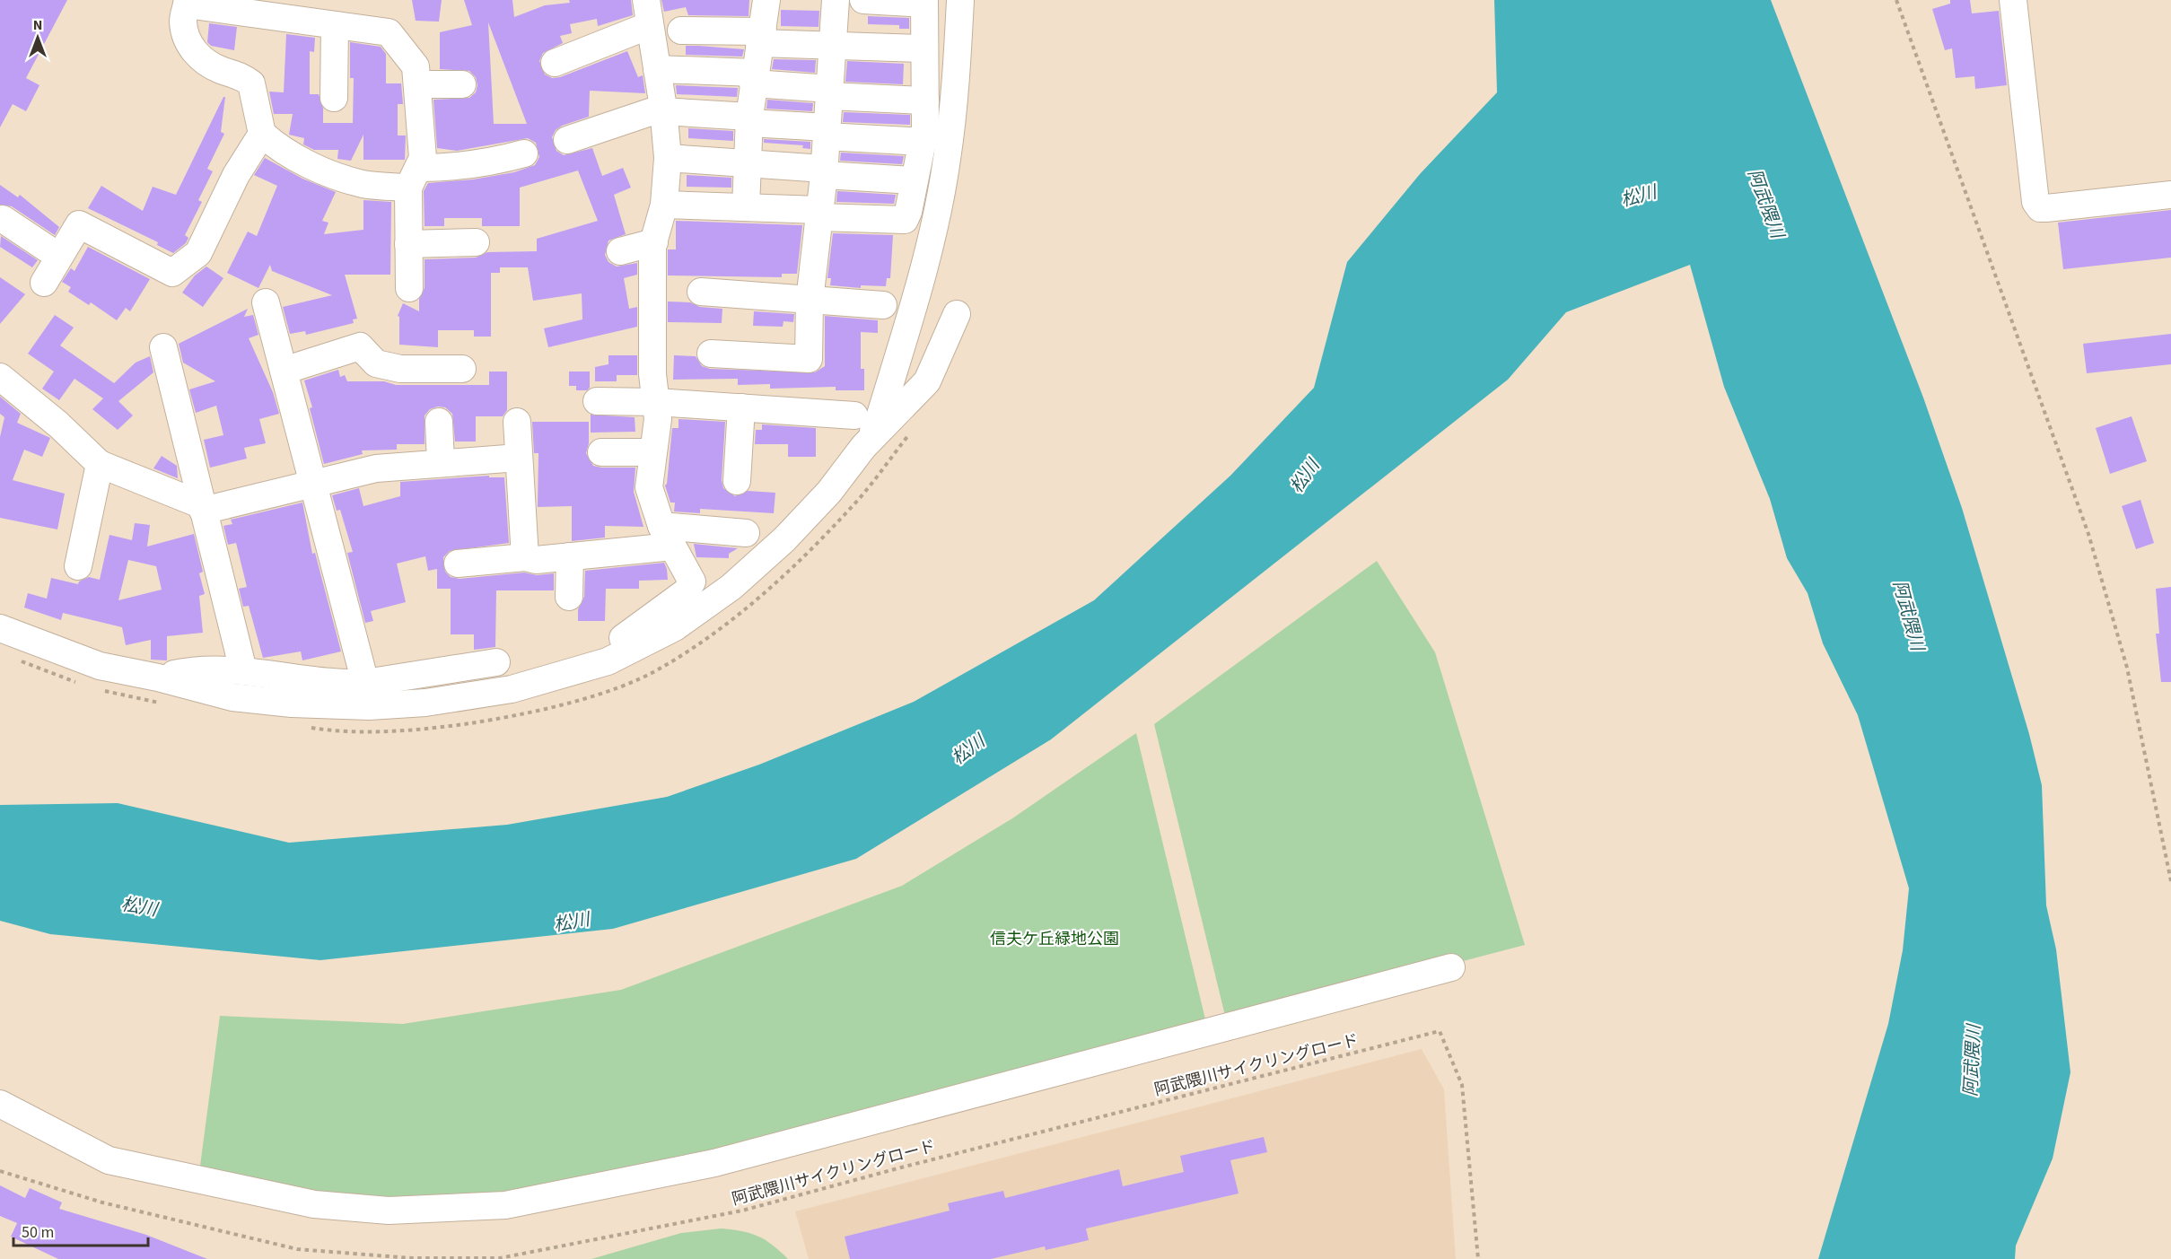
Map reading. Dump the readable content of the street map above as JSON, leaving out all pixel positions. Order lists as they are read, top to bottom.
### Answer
{
  "streets": {
    "path": ["阿武隈川サイクリングロード"]
  },
  "water": ["松川", "阿武隈川"],
  "parks": ["信夫ケ丘緑地公園"],
  "scale_bar": "50 m",
  "north": "top"
}
